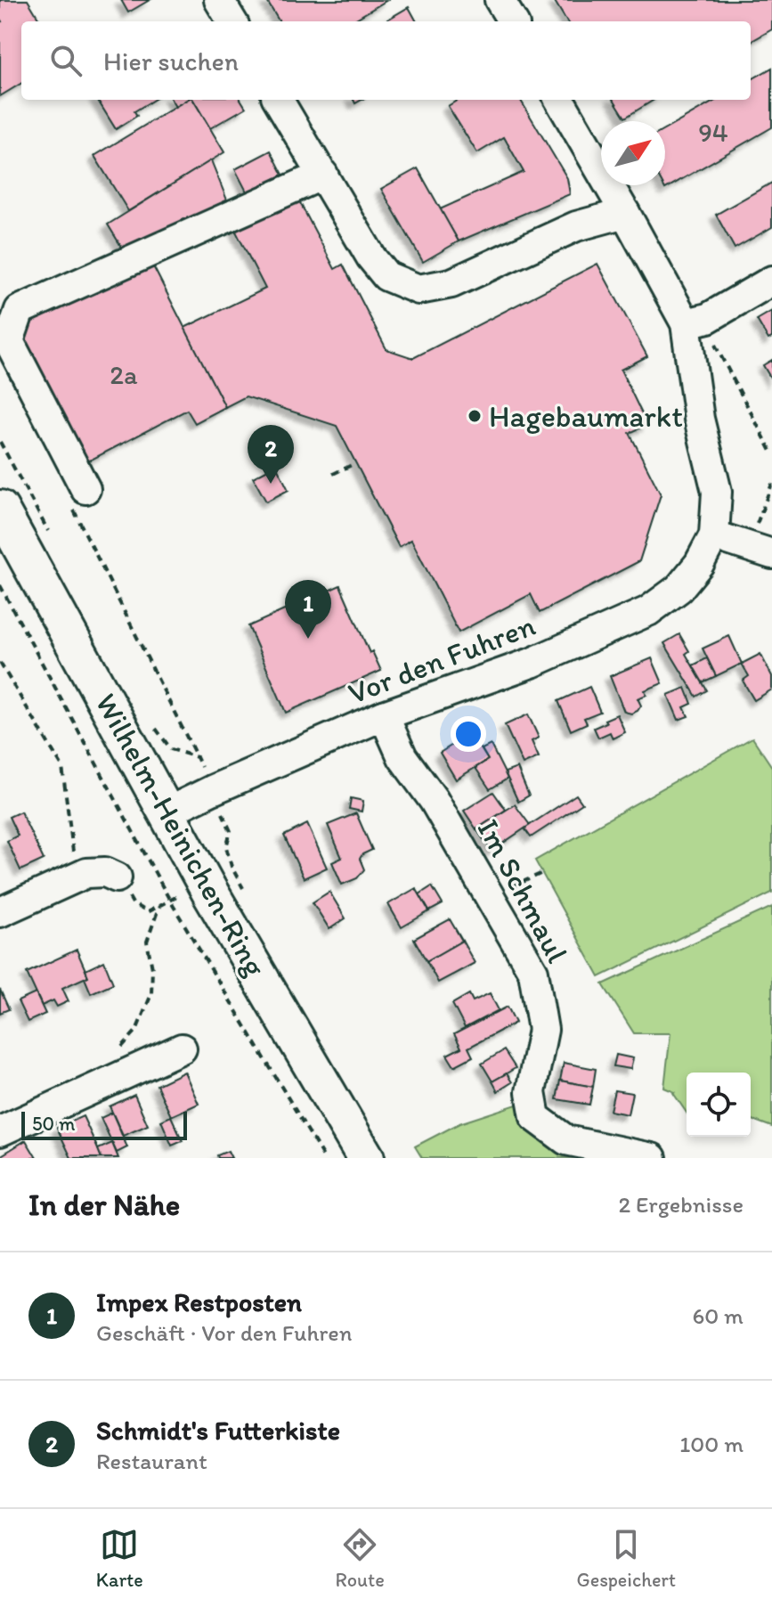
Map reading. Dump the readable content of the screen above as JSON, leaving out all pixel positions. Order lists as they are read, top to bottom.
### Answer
{
  "streets": {
    "main road": ["Wilhelm-Heinichen-Ring"],
    "street": ["Vor den Fuhren", "Im Schmaul"]
  },
  "crossings": [
    ["Vor den Fuhren", "Wilhelm-Heinichen-Ring"],
    ["Vor den Fuhren", "Im Schmaul"]
  ],
  "places": ["Hagebaumarkt"],
  "house_numbers": ["94", "2a"],
  "scale_bar": "50 m",
  "north": "top right",
  "page": {
    "search": "Hier suchen",
    "pins": ["2", "1"],
    "scale": "50 m",
    "heading": ["In der Nähe", "2 Ergebnisse"],
    "list": [
      {
        "mark": "1",
        "name": "Impex Restposten",
        "note": "Geschäft · Vor den Fuhren",
        "value": "60 m"
      },
      {
        "mark": "2",
        "name": "Schmidt's Futterkiste",
        "note": "Restaurant",
        "value": "100 m"
      }
    ],
    "nav": ["Karte", "Route", "Gespeichert"]
  }
}
